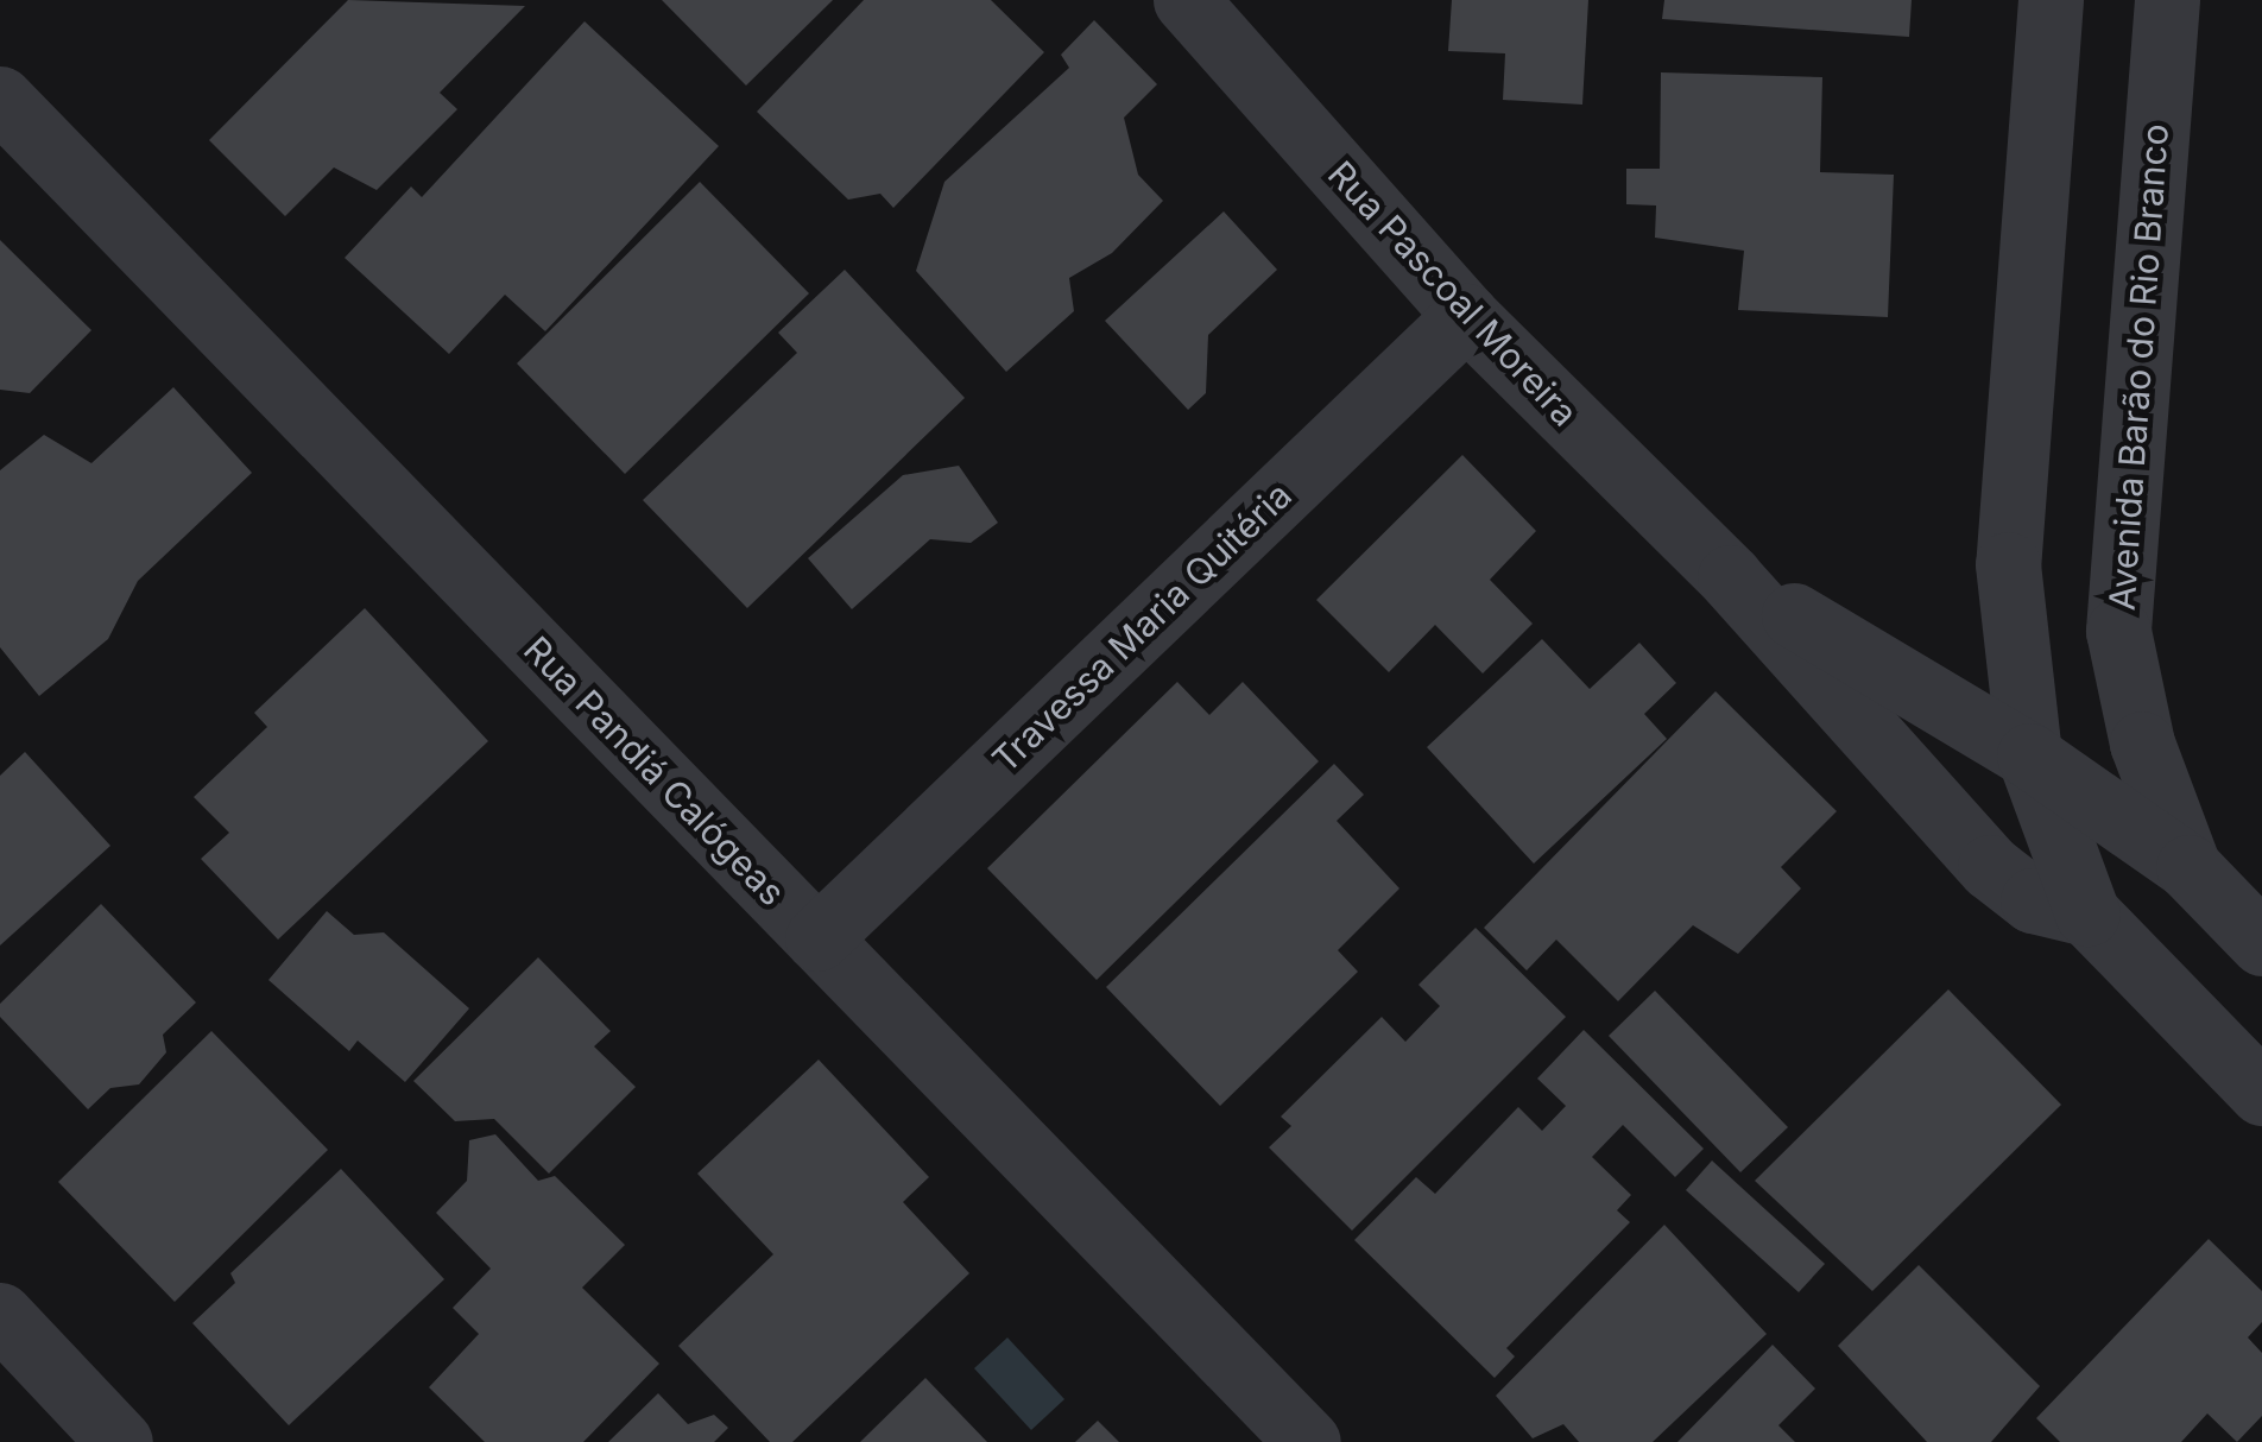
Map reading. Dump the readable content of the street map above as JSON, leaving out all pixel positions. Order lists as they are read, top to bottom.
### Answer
{
  "streets": {
    "street": [
      "Rua Pascoal Moreira",
      "Avenida Barão do Rio Branco",
      "Travessa Maria Quitéria",
      "Rua Pandiá Calógeas"
    ]
  },
  "crossings": [
    ["Rua Pascoal Moreira", "Avenida Barão do Rio Branco"],
    ["Rua Pascoal Moreira", "Travessa Maria Quitéria"],
    ["Travessa Maria Quitéria", "Rua Pandiá Calógeas"]
  ]
}
